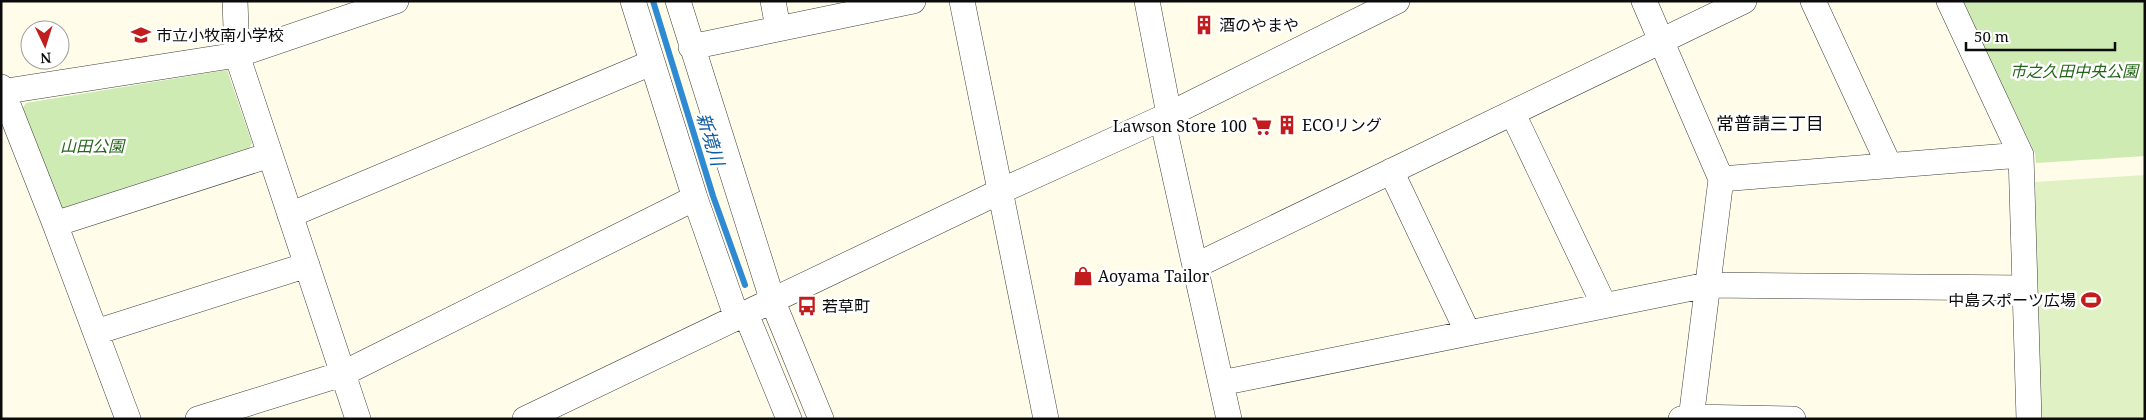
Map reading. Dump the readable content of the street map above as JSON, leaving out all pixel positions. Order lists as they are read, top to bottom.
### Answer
{
  "districts": ["常普請三丁目"],
  "water": ["新境川"],
  "parks": ["市之久田中央公園", "山田公園"],
  "places": {
    "building": ["酒のやまや", "ECOリング"],
    "school or university": ["市立小牧南小学校"],
    "supermarket": ["Lawson Store 100"],
    "shop": ["Aoyama Tailor"],
    "sports": ["中島スポーツ広場"],
    "bus stop": ["若草町"]
  },
  "scale_bar": "50 m",
  "north": "bottom"
}
